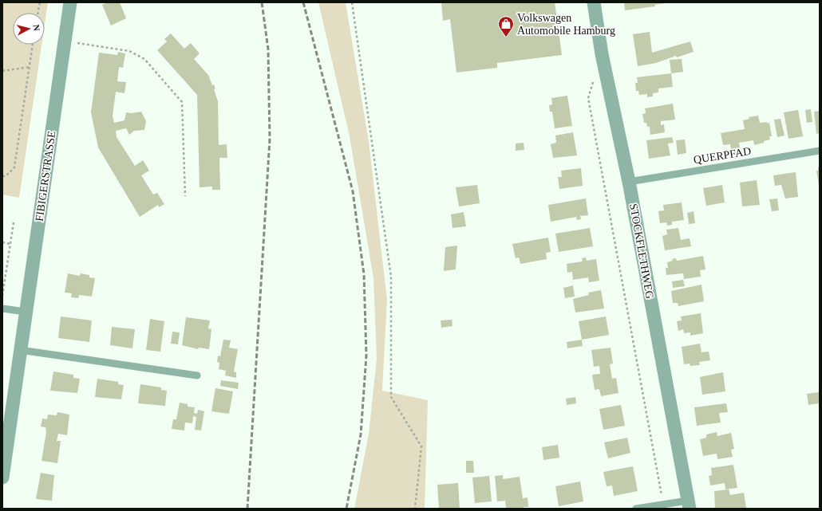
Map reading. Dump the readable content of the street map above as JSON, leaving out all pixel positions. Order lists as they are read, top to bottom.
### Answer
{
  "streets": {
    "street": ["FIBIGERSTRASSE", "STOCKFLETHWEG"],
    "lane": ["QUERPFAD"]
  },
  "crossings": [
    ["QUERPFAD", "STOCKFLETHWEG"]
  ],
  "places": {
    "shop": ["Volkswagen Automobile Hamburg"]
  },
  "north": "right"
}
